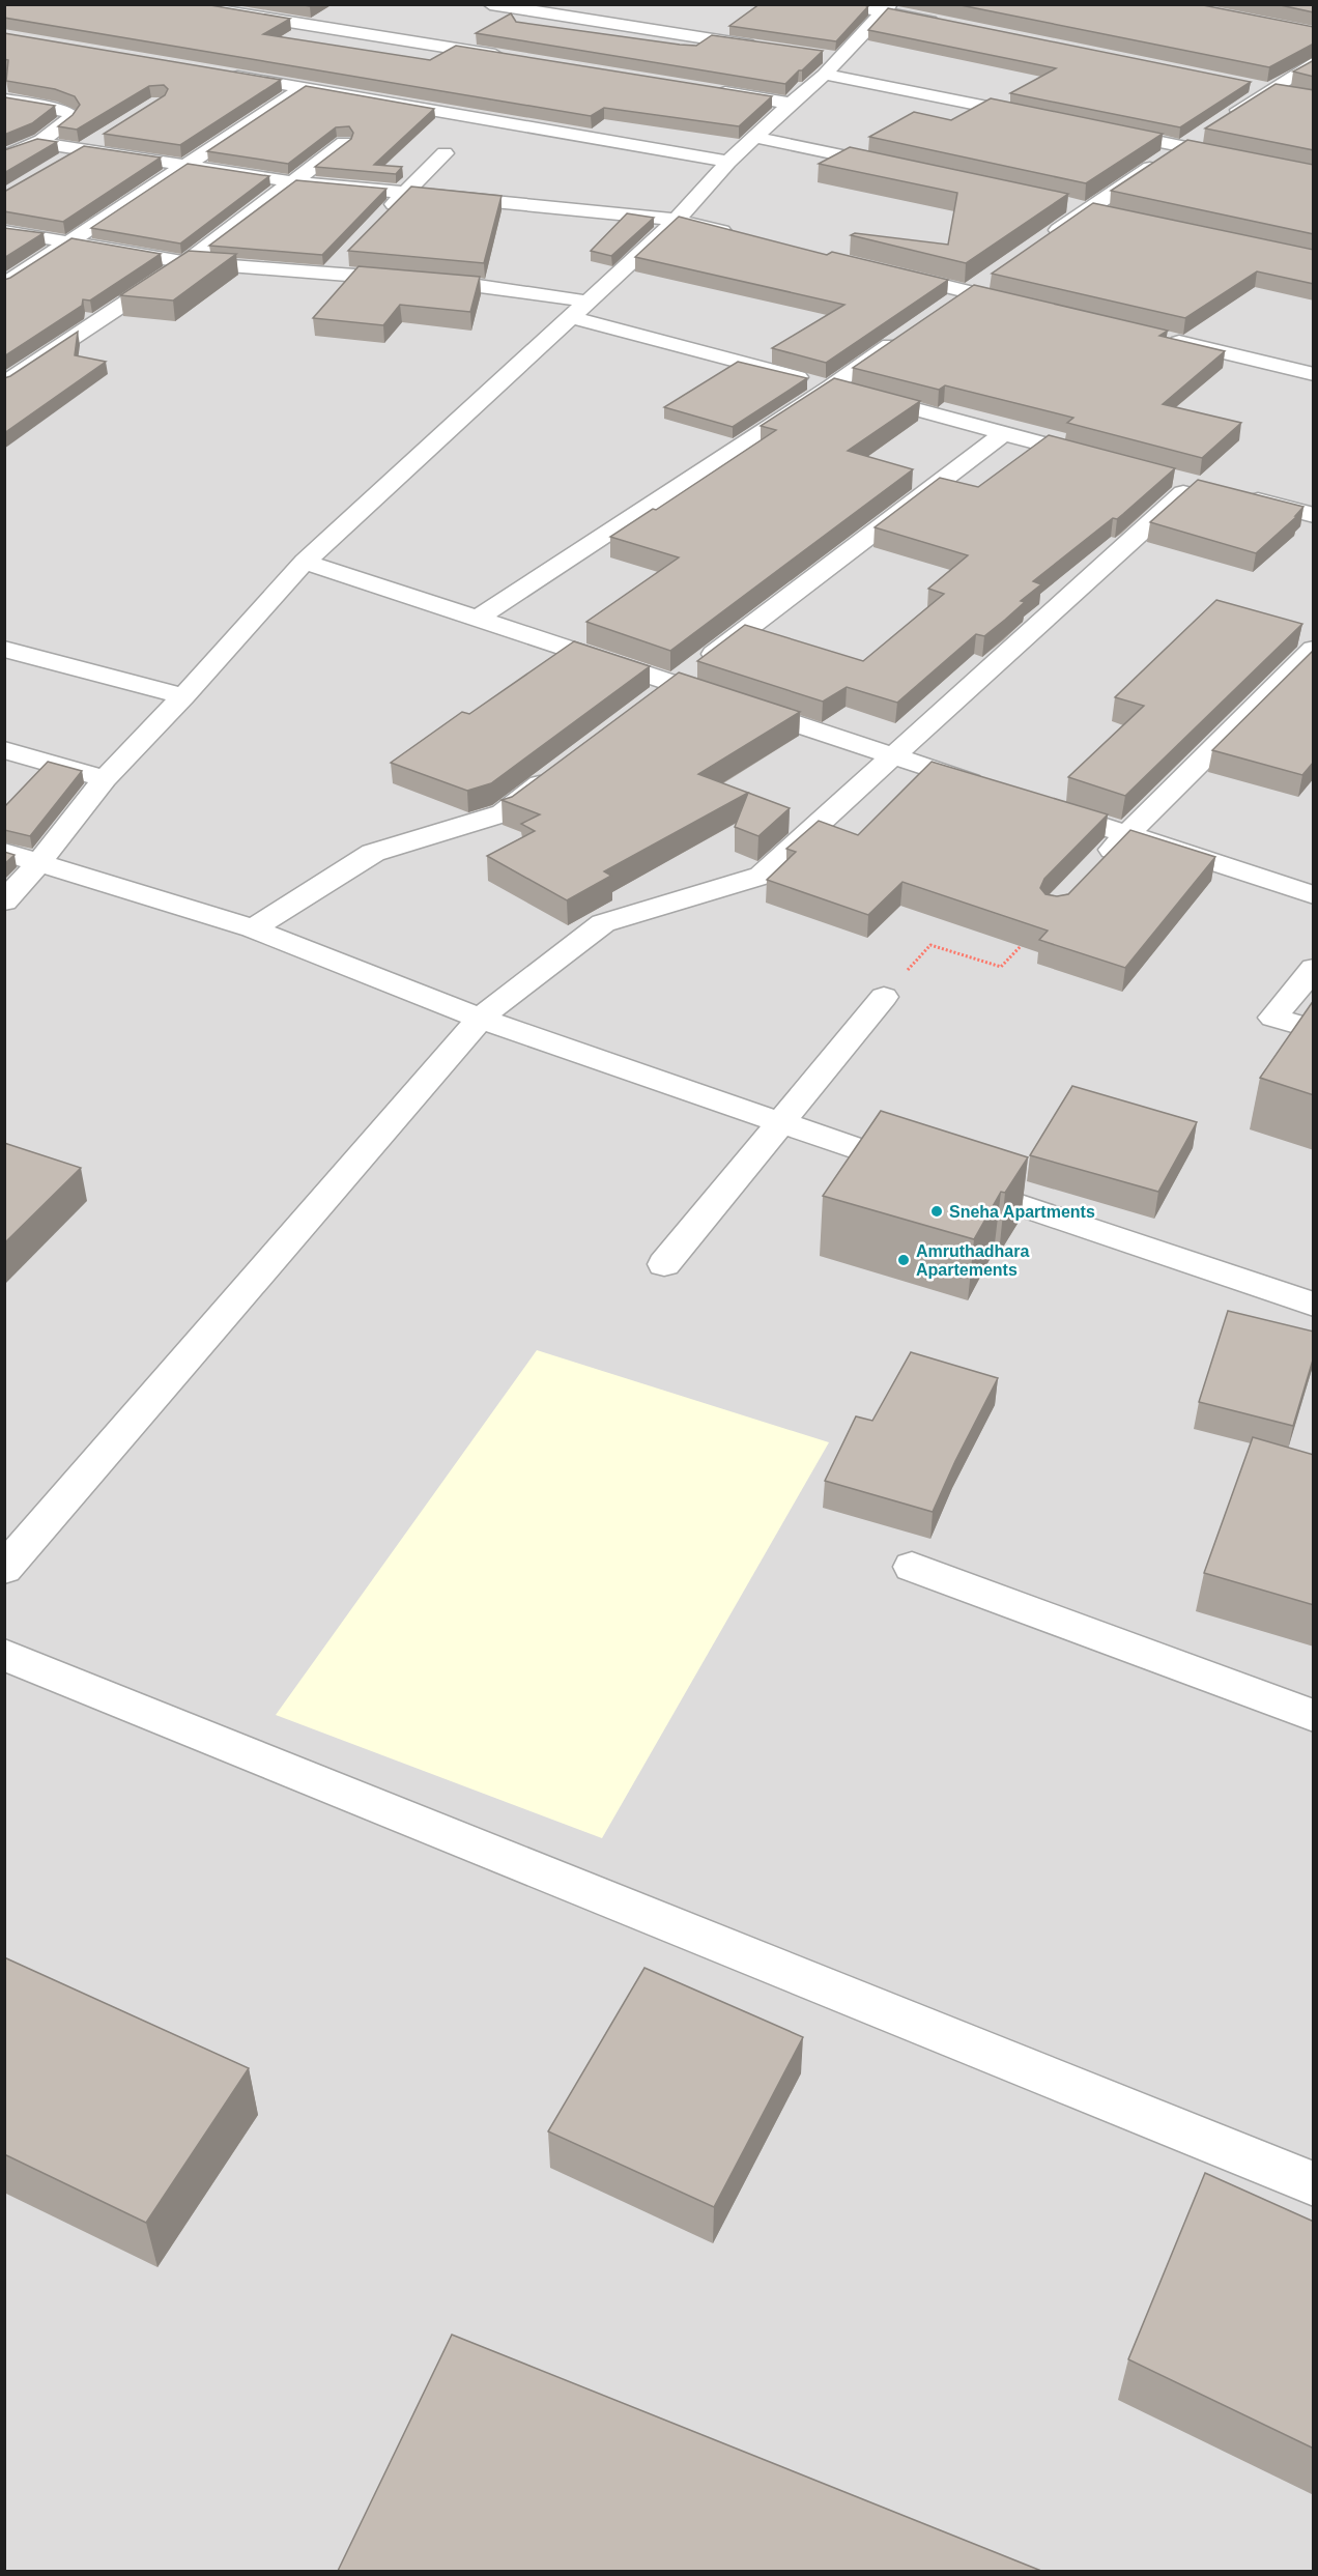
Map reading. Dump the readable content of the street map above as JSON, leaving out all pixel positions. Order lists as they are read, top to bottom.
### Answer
{
  "places": ["Sneha Apartments", "Amruthadhara Apartements"]
}
